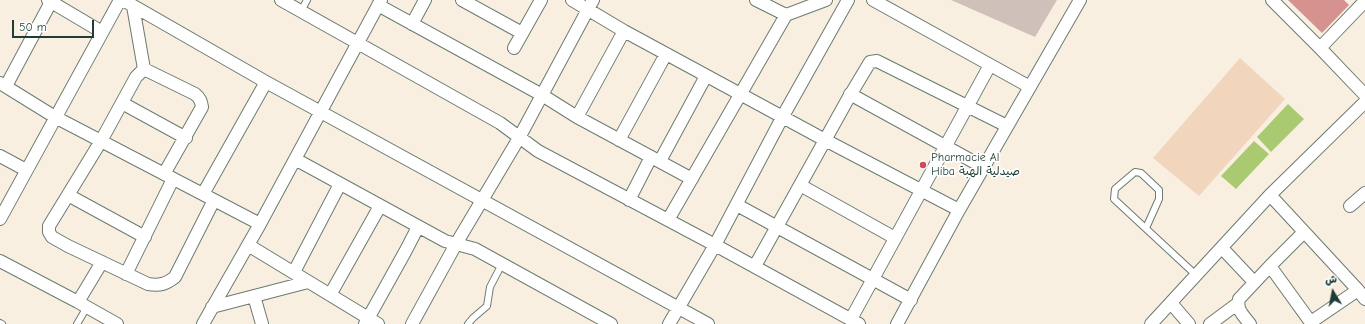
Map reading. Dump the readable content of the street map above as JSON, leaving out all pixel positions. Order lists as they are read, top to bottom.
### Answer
{
  "places": ["Pharmacie Al Hiba صيدلية الهبة"],
  "scale_bar": "50 m",
  "north": "top"
}
